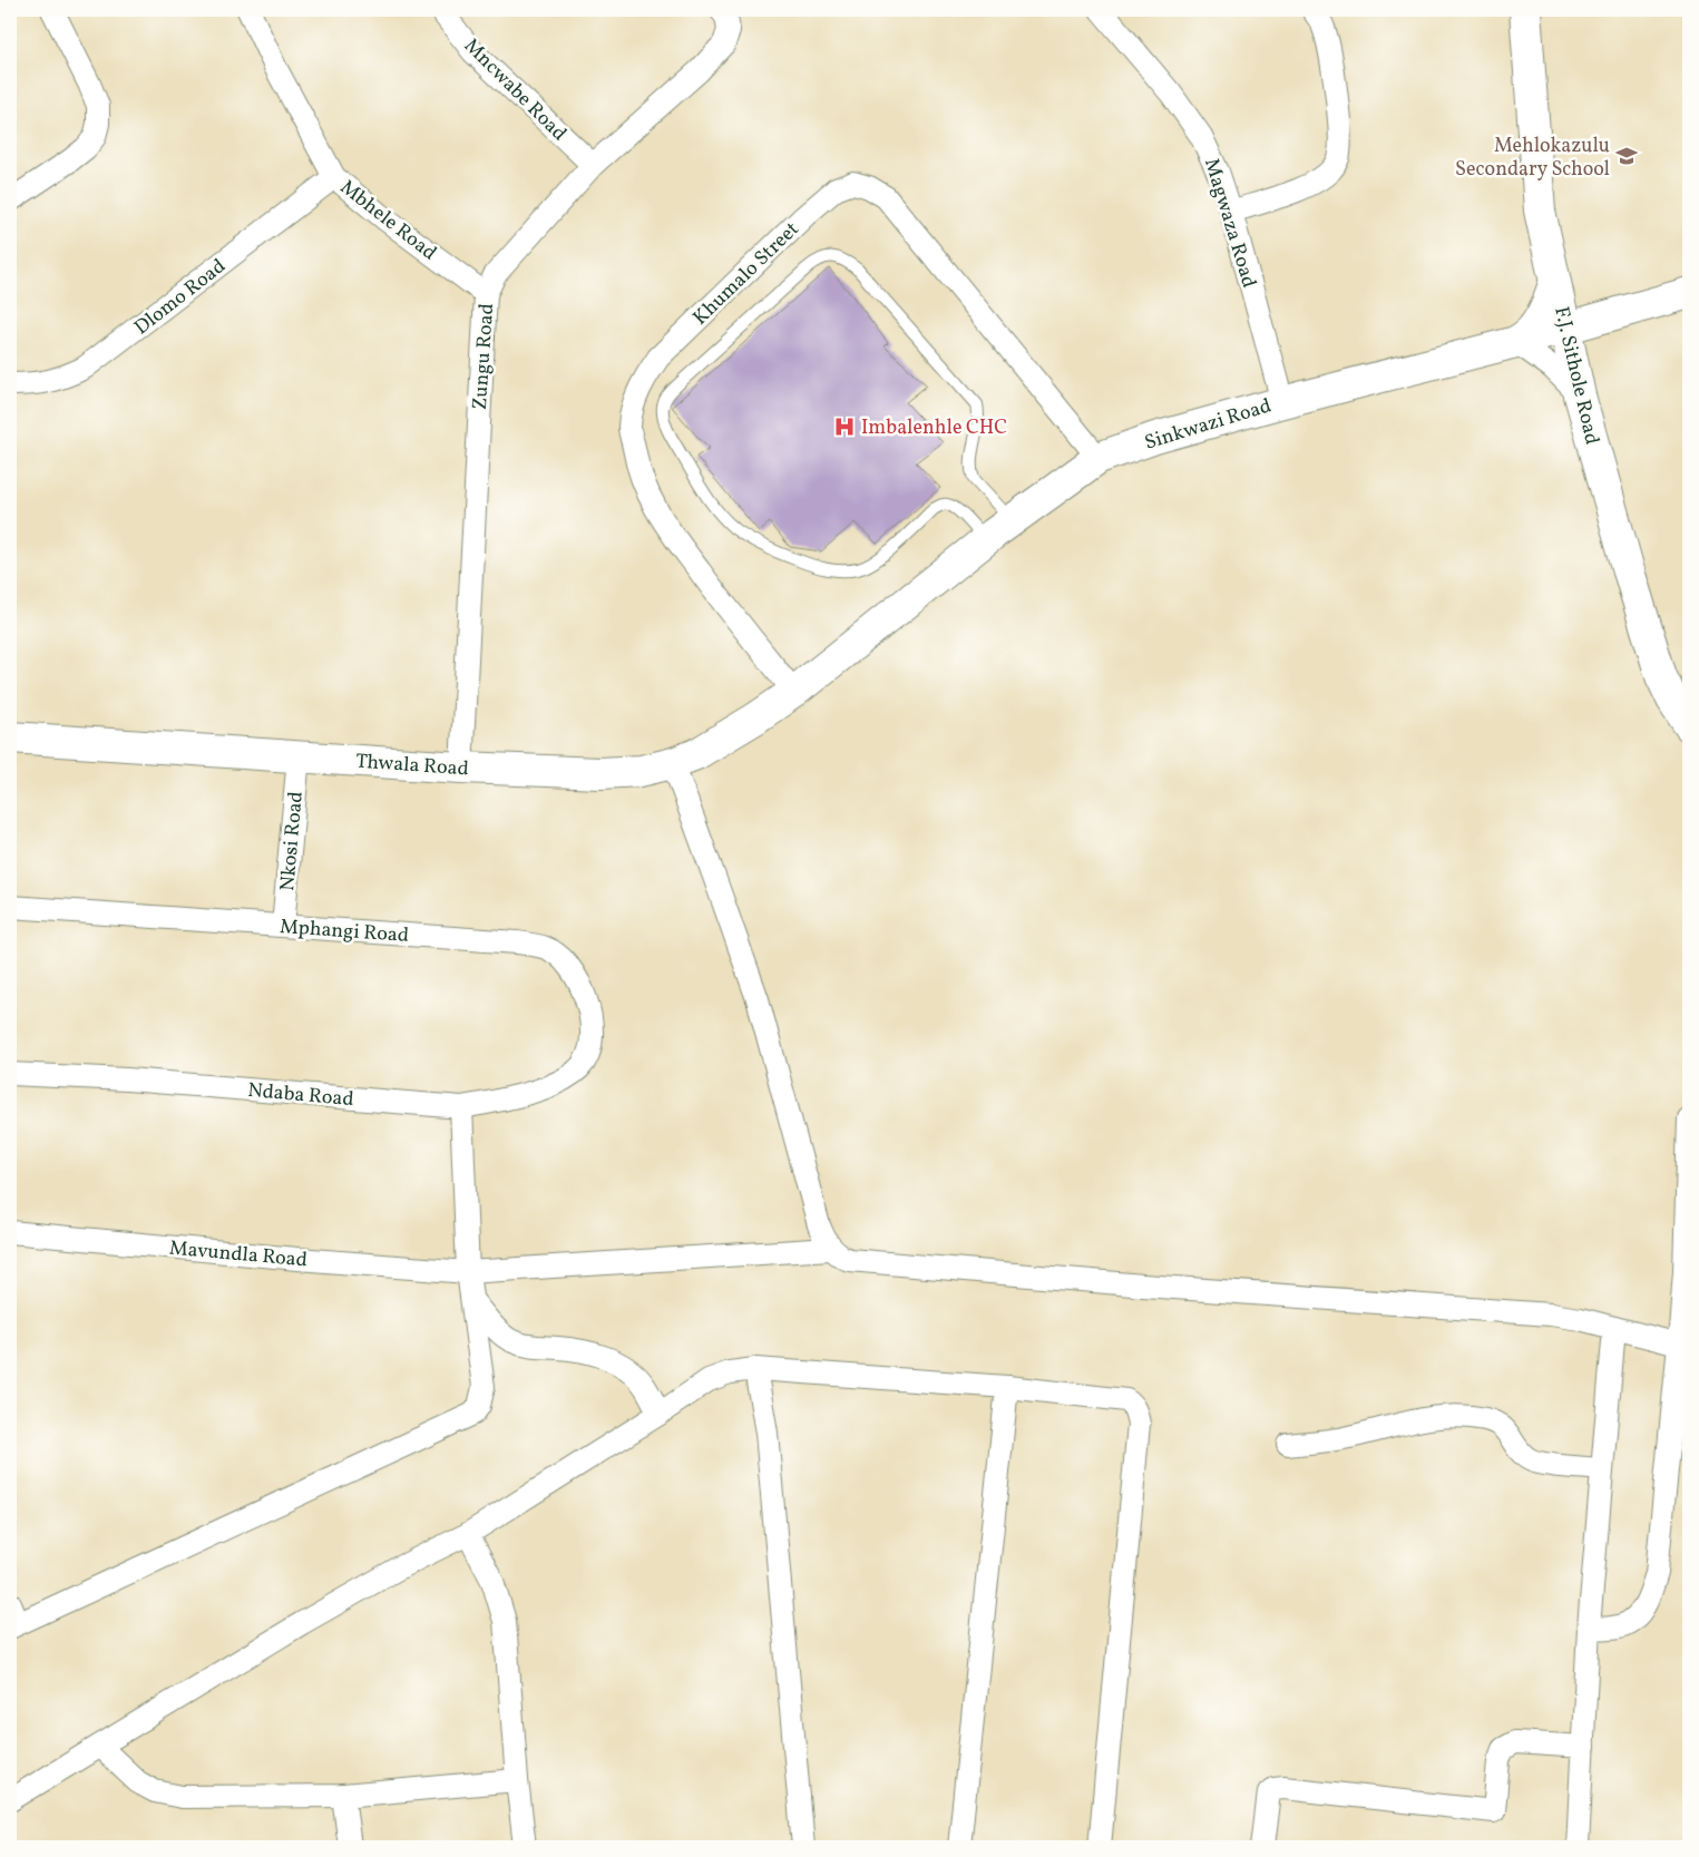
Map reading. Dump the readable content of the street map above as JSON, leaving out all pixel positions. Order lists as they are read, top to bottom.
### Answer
{
  "streets": {
    "street": [
      "Mncwabe Road",
      "Mbhele Road",
      "Magwaza Road",
      "Khumalo Street",
      "Dlomo Road",
      "Zungu Road",
      "F.J. Sithole Road",
      "Sinkwazi Road",
      "Thwala Road",
      "Nkosi Road",
      "Mphangi Road",
      "Ndaba Road",
      "Mavundla Road"
    ]
  },
  "crossings": [
    ["Mncwabe Road", "Zungu Road"],
    ["Mbhele Road", "Dlomo Road"],
    ["Mbhele Road", "Zungu Road"],
    ["Magwaza Road", "Sinkwazi Road"],
    ["Khumalo Street", "Sinkwazi Road"],
    ["Khumalo Street", "Thwala Road"],
    ["Zungu Road", "Thwala Road"],
    ["F.J. Sithole Road", "Sinkwazi Road"],
    ["Sinkwazi Road", "Thwala Road"],
    ["Thwala Road", "Nkosi Road"],
    ["Nkosi Road", "Mphangi Road"],
    ["Mphangi Road", "Ndaba Road"]
  ],
  "places": {
    "school or university": ["Mehlokazulu Secondary School"],
    "hospital": ["Imbalenhle CHC"]
  }
}
